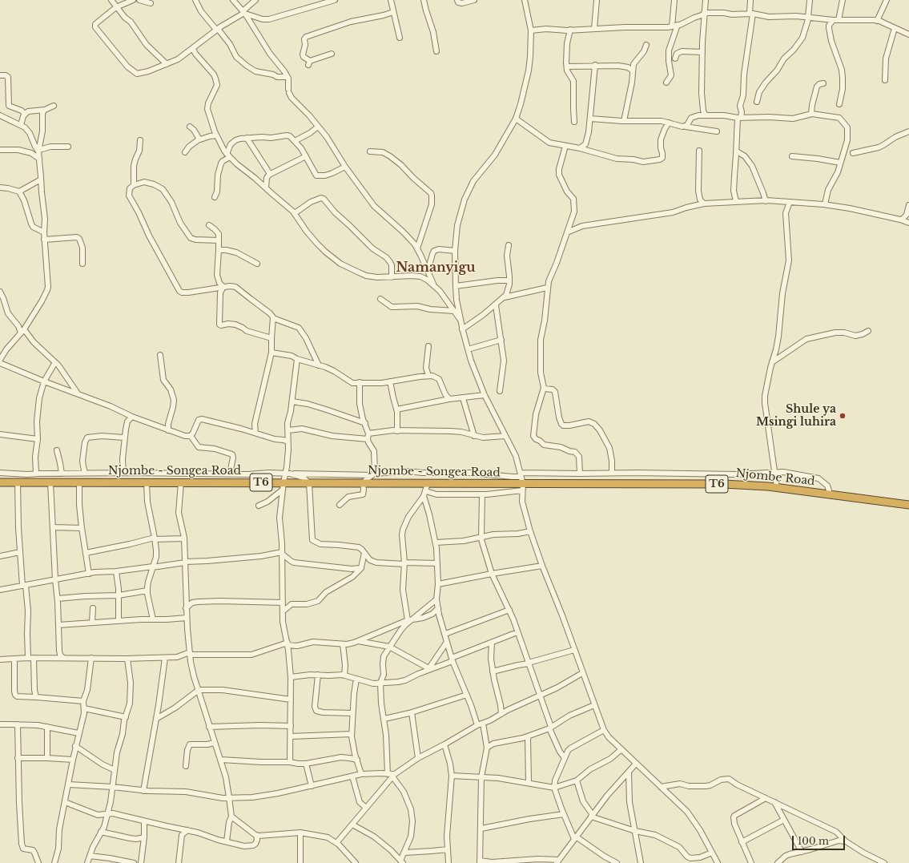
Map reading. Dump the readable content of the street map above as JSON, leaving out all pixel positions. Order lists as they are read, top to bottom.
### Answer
{
  "streets": {
    "highway": ["Njombe - Songea Road", "Njombe Road", "T6"]
  },
  "crossings": [
    ["Njombe - Songea Road", "Njombe Road"]
  ],
  "districts": ["Namanyigu"],
  "places": ["Shule ya Msingi luhira"],
  "scale_bar": "100 m"
}
